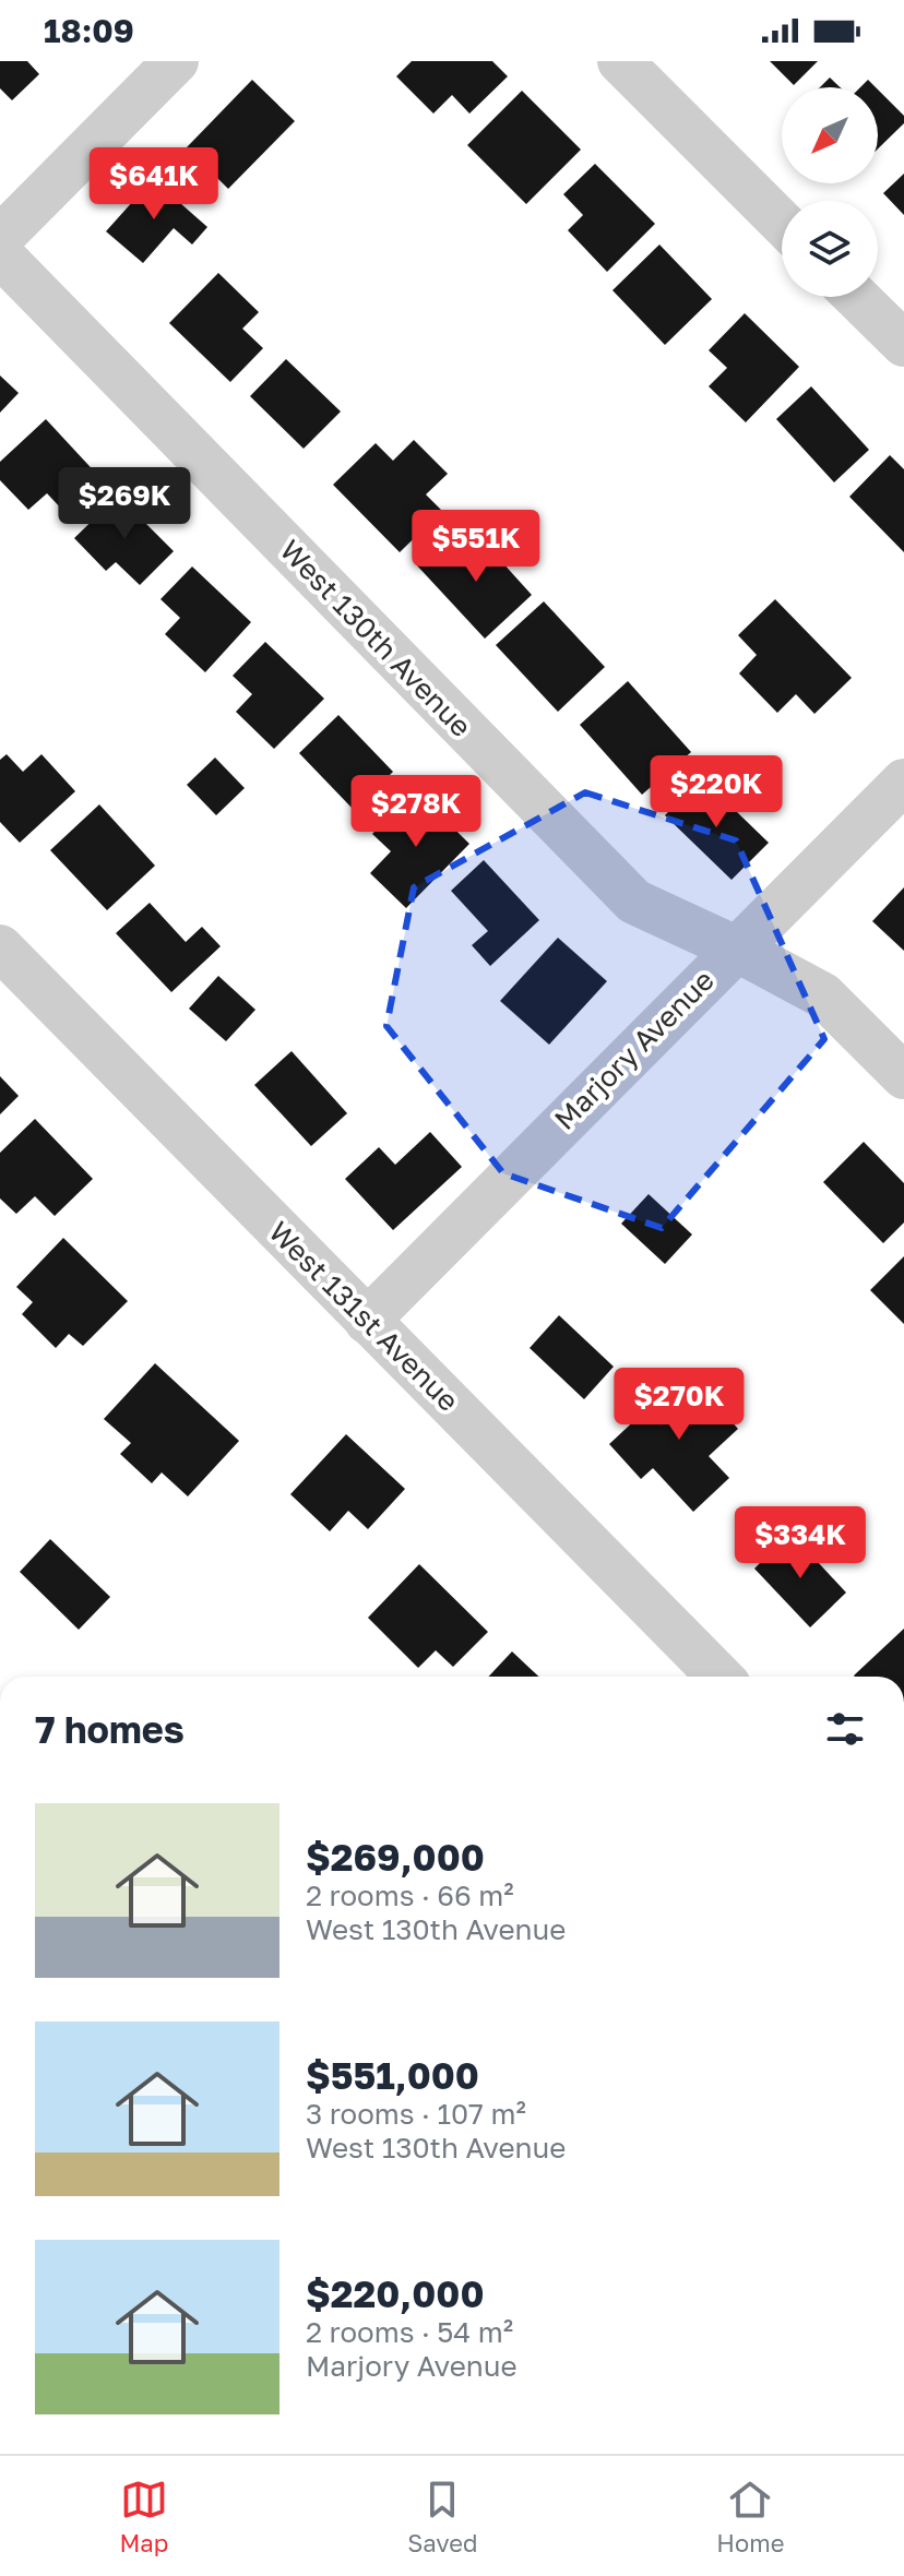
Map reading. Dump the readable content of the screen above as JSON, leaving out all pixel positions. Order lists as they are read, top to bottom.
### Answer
{
  "streets": {
    "street": ["West 130th Avenue", "Marjory Avenue", "West 131st Avenue"]
  },
  "crossings": [
    ["West 130th Avenue", "Marjory Avenue"],
    ["Marjory Avenue", "West 131st Avenue"]
  ],
  "north": "bottom left",
  "page": {
    "status": "18:09",
    "price": [
      "$641K",
      "$269K",
      "$551K",
      "$220K",
      "$278K",
      "$270K",
      "$334K"
    ],
    "heading": "7 homes",
    "list": [
      {
        "name": "$269,000",
        "note": "2 rooms · 66 m² · West 130th Avenue"
      },
      {
        "name": "$551,000",
        "note": "3 rooms · 107 m² · West 130th Avenue"
      },
      {
        "name": "$220,000",
        "note": "2 rooms · 54 m² · Marjory Avenue"
      }
    ],
    "tabs": ["Map", "Saved", "Home"]
  }
}
